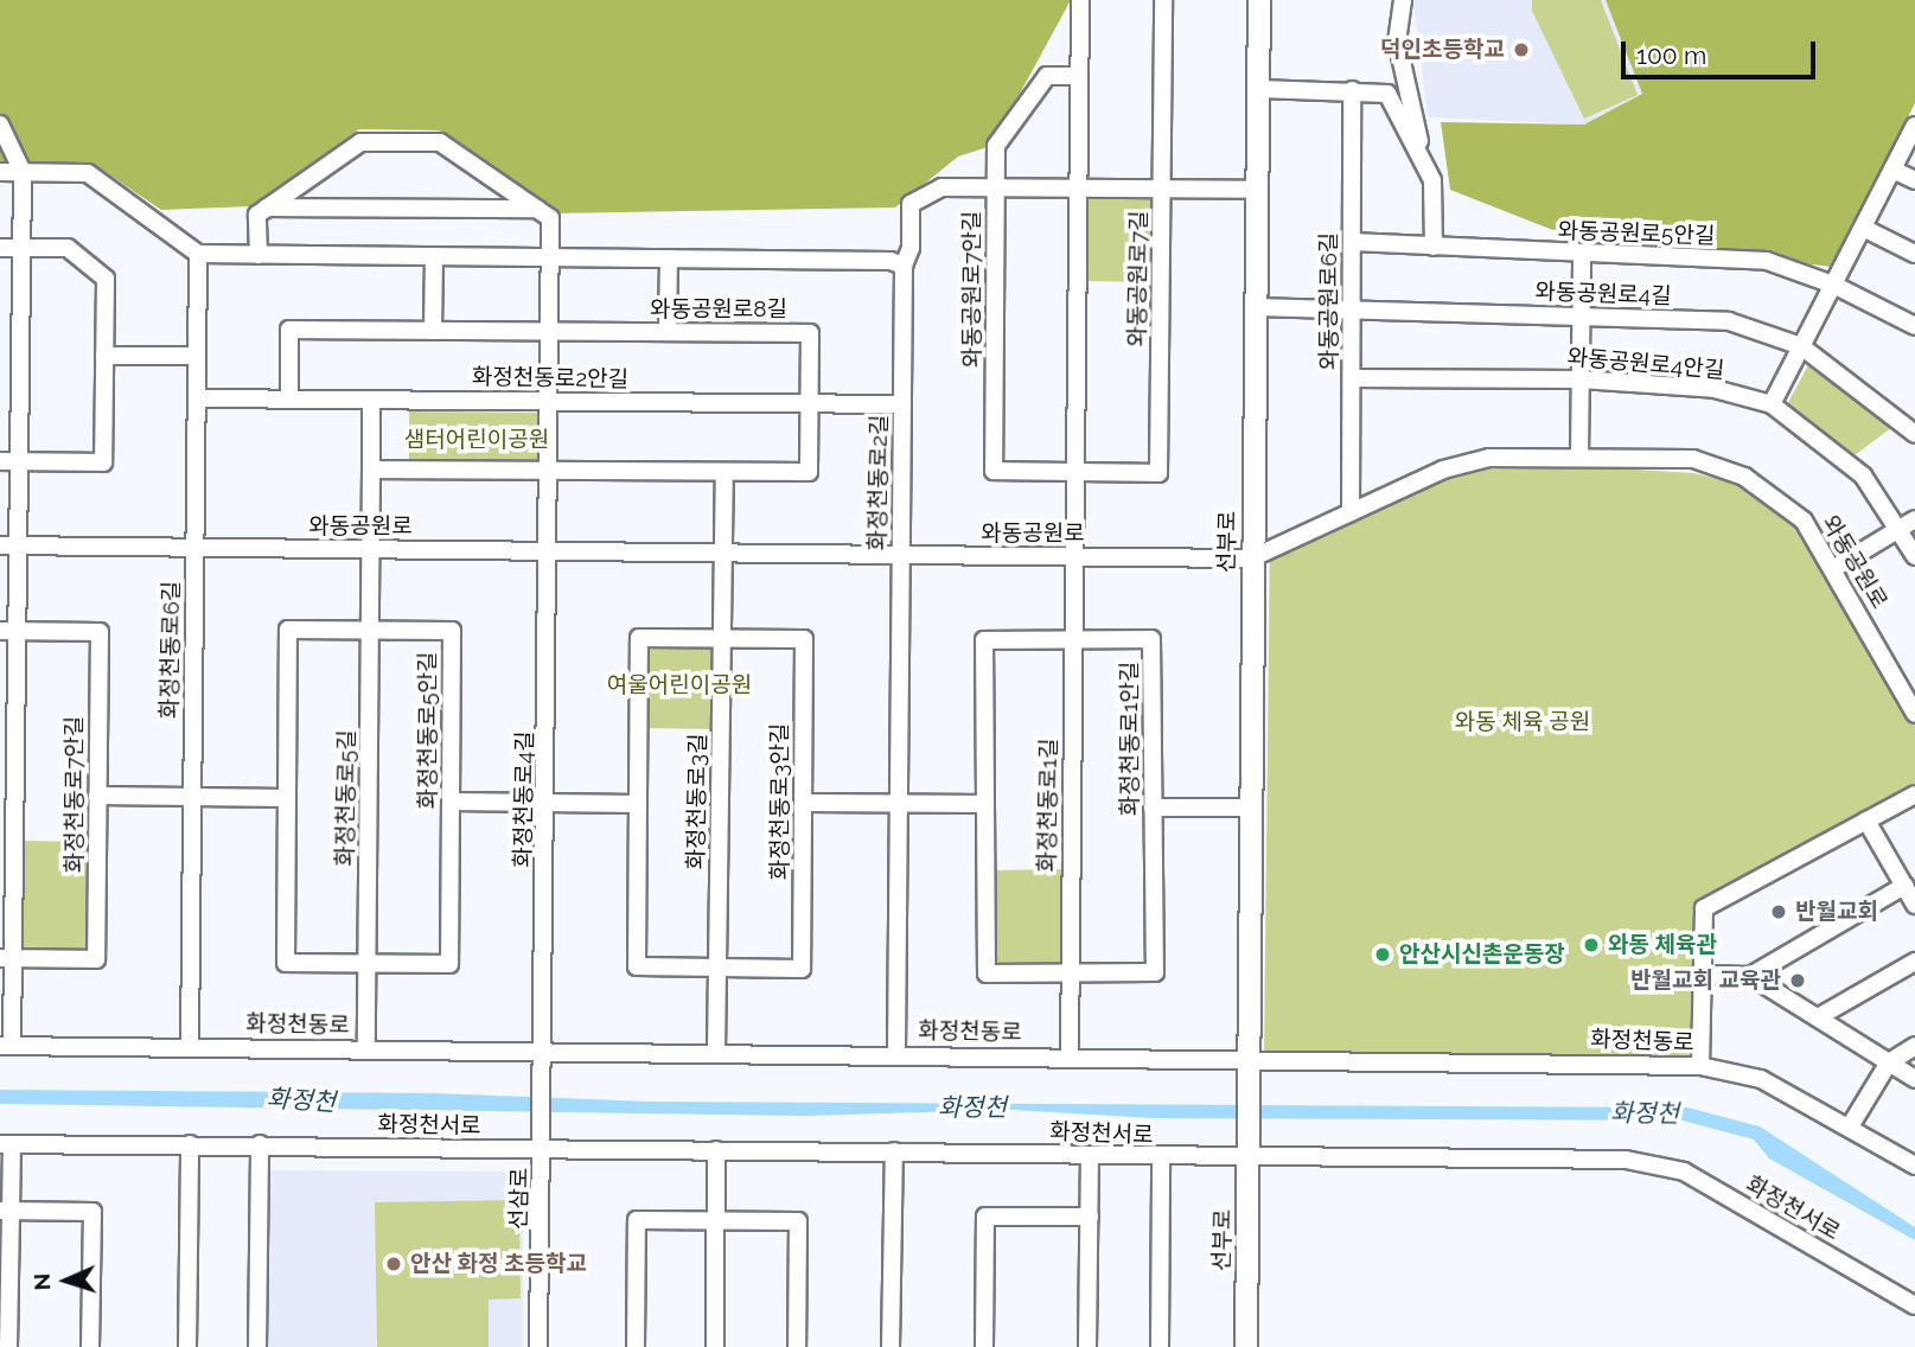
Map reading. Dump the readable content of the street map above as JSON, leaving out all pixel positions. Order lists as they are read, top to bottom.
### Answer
{
  "streets": {
    "main road": ["선부로"],
    "street": [
      "와동공원로5안길",
      "와동공원로7길",
      "와동공원로7안길",
      "와동공원로4길",
      "와동공원로6길",
      "와동공원로8길",
      "와동공원로4안길",
      "화정천동로2안길",
      "화정천동로2길",
      "와동공원로",
      "화정천동로6길",
      "화정천동로5안길",
      "화정천동로1안길",
      "화정천동로7안길",
      "화정천동로5길",
      "화정천동로4길",
      "화정천동로3길",
      "화정천동로3안길",
      "화정천동로1길",
      "화정천동로",
      "화정천서로",
      "선삼로"
    ]
  },
  "crossings": [
    ["와동공원로5안길", "와동공원로6길"],
    ["와동공원로7길", "와동공원로7안길"],
    ["와동공원로7안길", "화정천동로2길"],
    ["와동공원로4길", "와동공원로6길"],
    ["와동공원로4길", "선부로"],
    ["와동공원로6길", "와동공원로4안길"],
    ["와동공원로6길", "와동공원로"],
    ["와동공원로8길", "화정천동로2안길"],
    ["와동공원로8길", "화정천동로4길"],
    ["와동공원로8길", "화정천동로3길"],
    ["화정천동로2안길", "화정천동로2길"],
    ["화정천동로2안길", "화정천동로6길"],
    ["화정천동로2안길", "화정천동로4길"],
    ["화정천동로2길", "와동공원로"],
    ["화정천동로2길", "화정천동로"],
    ["와동공원로", "선부로"],
    ["와동공원로", "화정천동로6길"],
    ["와동공원로", "화정천동로5길"],
    ["와동공원로", "화정천동로4길"],
    ["와동공원로", "화정천동로3길"],
    ["와동공원로", "화정천동로1길"],
    ["선부로", "화정천동로"],
    ["선부로", "화정천서로"],
    ["화정천동로6길", "화정천동로"],
    ["화정천동로5안길", "화정천동로5길"],
    ["화정천동로1안길", "화정천동로1길"],
    ["화정천동로5길", "화정천동로"],
    ["화정천동로4길", "화정천동로"],
    ["화정천동로4길", "선삼로"],
    ["화정천동로3길", "화정천동로3안길"],
    ["화정천동로3길", "화정천동로"],
    ["화정천동로1길", "화정천동로"],
    ["화정천서로", "선삼로"]
  ],
  "water": ["화정천"],
  "parks": ["샘터어린이공원", "여울어린이공원", "와동 체육 공원"],
  "places": [
    "덕인초등학교",
    "반월교회",
    "와동 체육관",
    "안산시신촌운동장",
    "반월교회 교육관",
    "안산 화정 초등학교"
  ],
  "scale_bar": "100 m",
  "north": "left"
}
